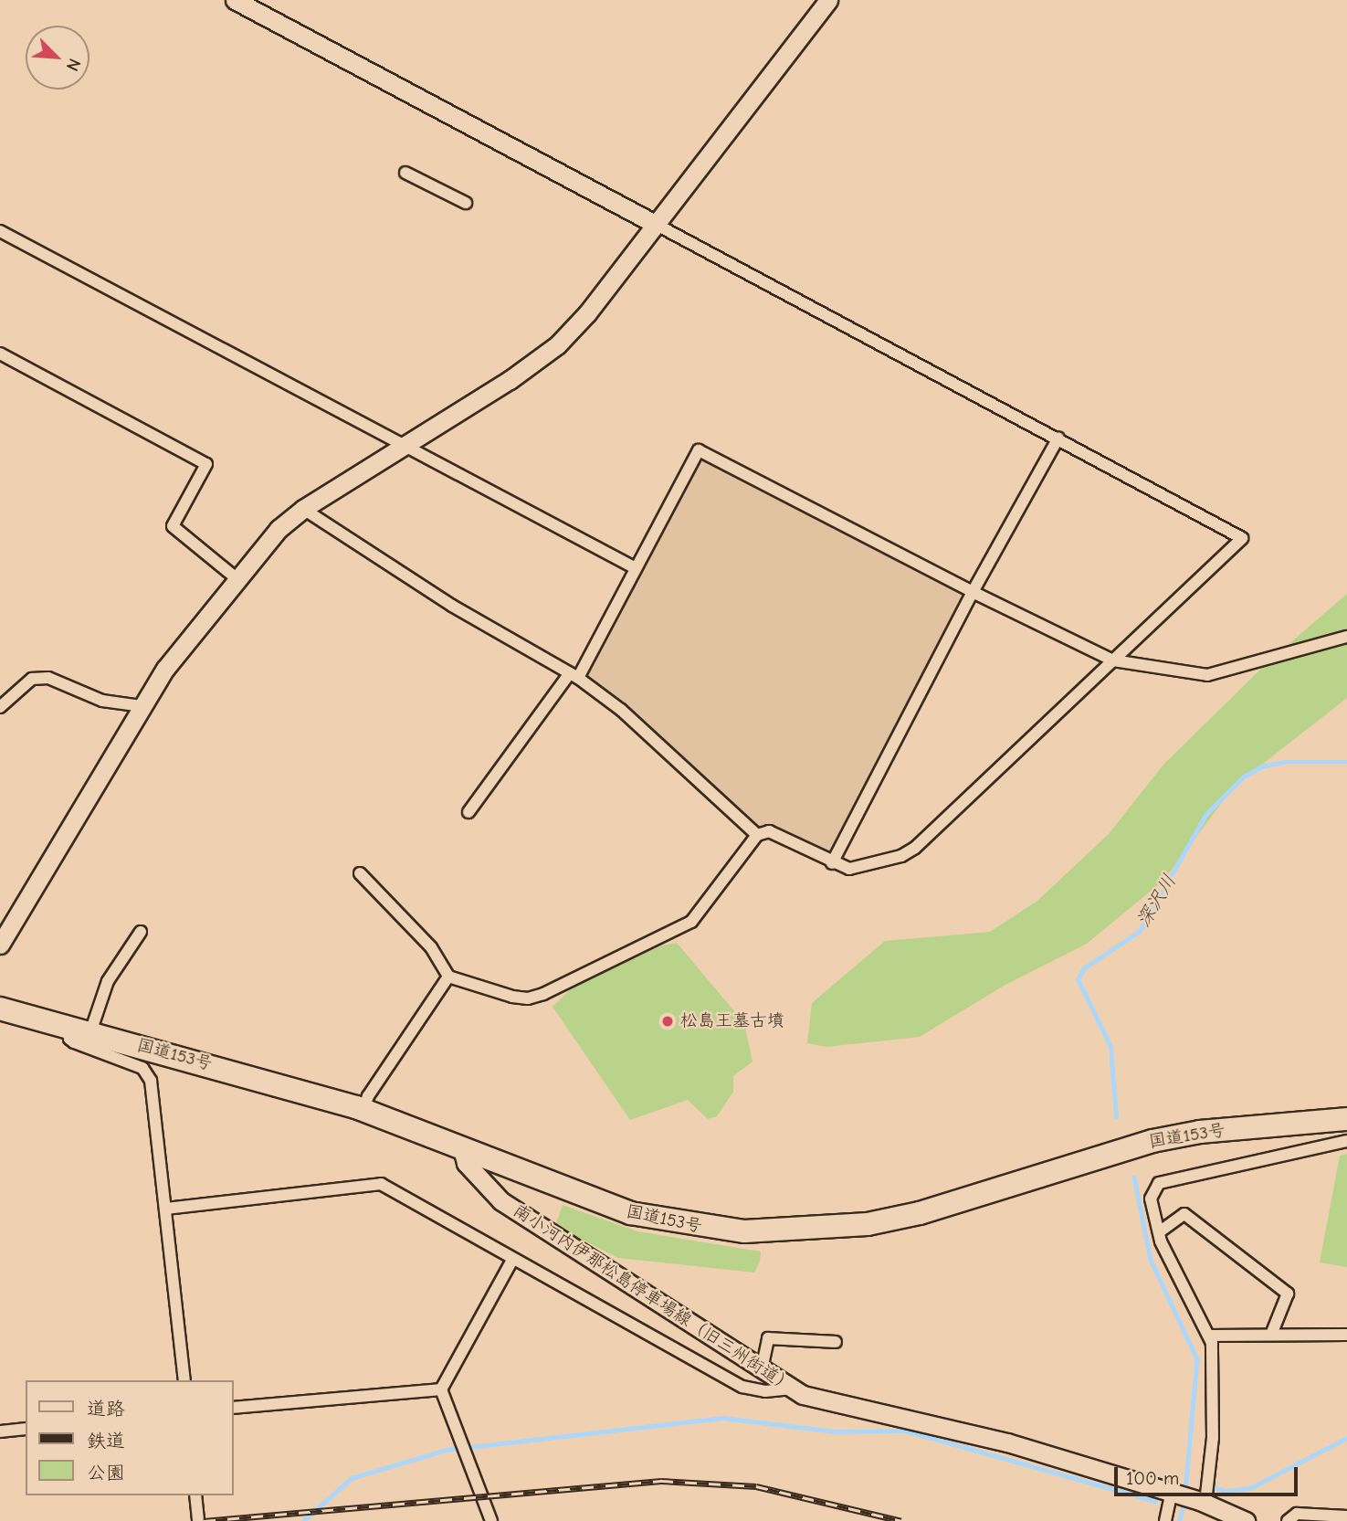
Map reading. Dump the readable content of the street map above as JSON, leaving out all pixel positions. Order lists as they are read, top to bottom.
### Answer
{
  "streets": {
    "highway": ["国道153号"],
    "street": ["南小河内伊那松島停車場線（旧三州街道）"]
  },
  "crossings": [
    ["国道153号", "南小河内伊那松島停車場線（旧三州街道）"]
  ],
  "water": ["深沢川"],
  "places": ["松島王墓古墳"],
  "legend": ["道路", "鉄道", "公園"],
  "scale_bar": "100 m",
  "north": "bottom right"
}
